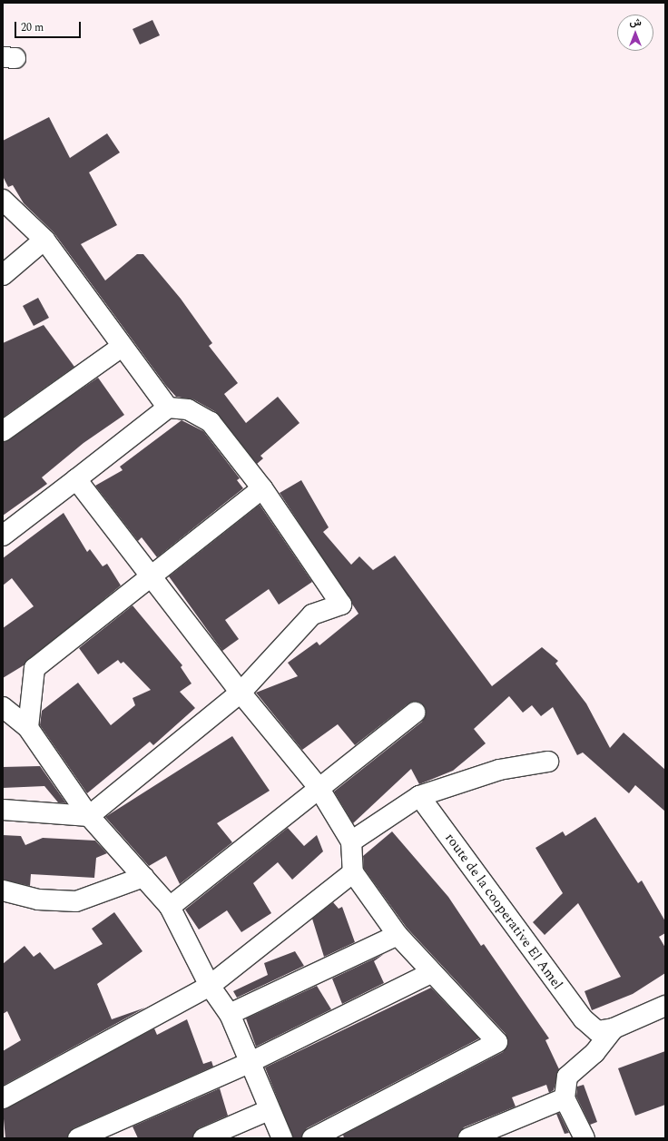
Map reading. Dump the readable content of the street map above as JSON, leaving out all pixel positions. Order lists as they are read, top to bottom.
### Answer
{
  "streets": {
    "street": ["route de la cooperative El Amel"]
  },
  "scale_bar": "20 m",
  "north": "top"
}
